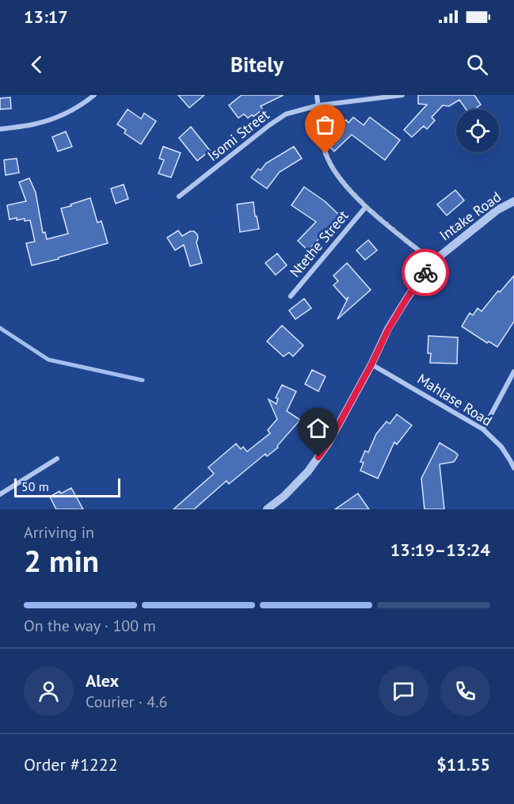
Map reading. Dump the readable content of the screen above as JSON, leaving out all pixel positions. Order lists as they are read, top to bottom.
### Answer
{
  "streets": {
    "street": [
      "Isomi Street",
      "Intake Road",
      "Ntethe Street",
      "Mahlase Road"
    ]
  },
  "crossings": [
    ["Intake Road", "Mahlase Road"]
  ],
  "scale_bar": "50 m",
  "page": {
    "status": "13:17",
    "header": "Bitely",
    "scale": "50 m",
    "heading": ["2 min", "Arriving in", "13:19–13:24"],
    "panel": [
      "Alex",
      "Courier · 4.6",
      "Order #1222",
      "$11.55"
    ],
    "bar": "On the way · 100 m"
  }
}
